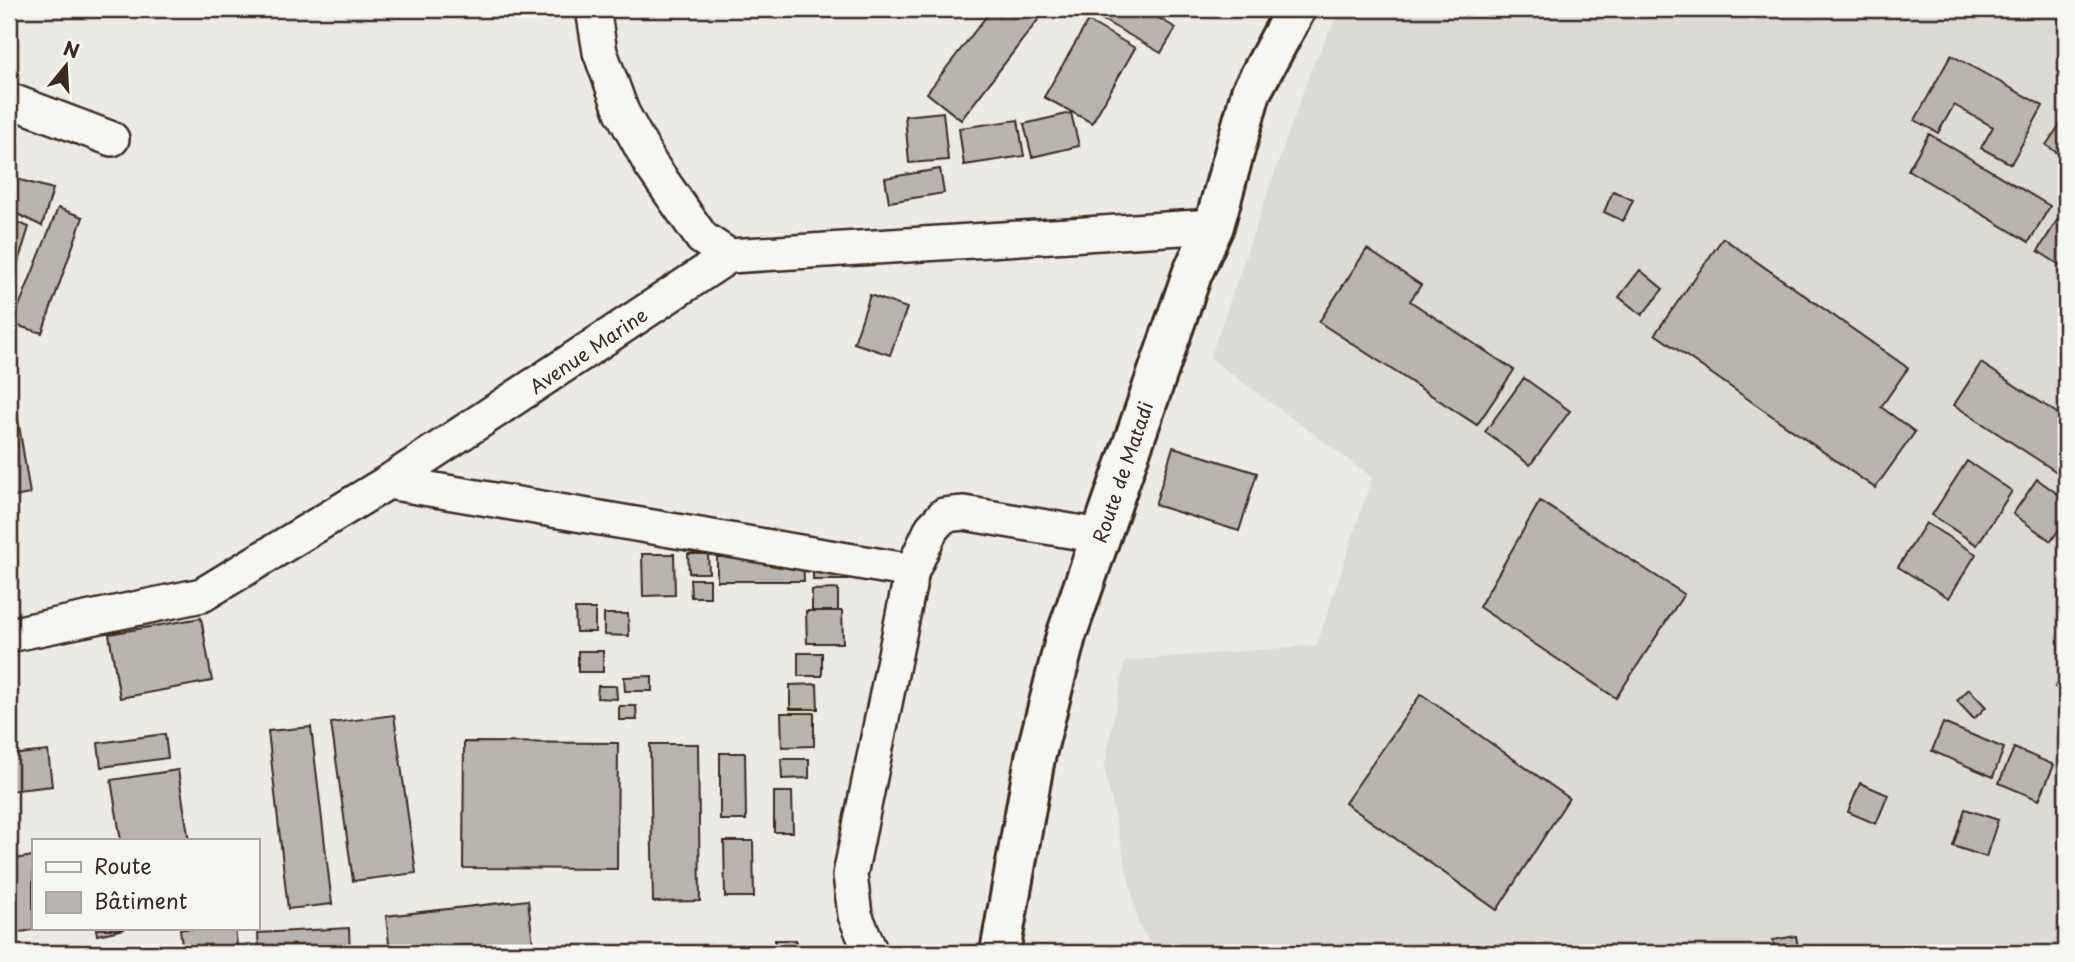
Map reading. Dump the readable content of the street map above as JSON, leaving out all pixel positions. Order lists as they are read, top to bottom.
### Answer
{
  "streets": {
    "main road": ["Route de Matadi"],
    "street": ["Avenue Marine"]
  },
  "crossings": [
    ["Avenue Marine", "Route de Matadi"]
  ],
  "legend": ["Route", "Bâtiment"],
  "north": "top"
}
